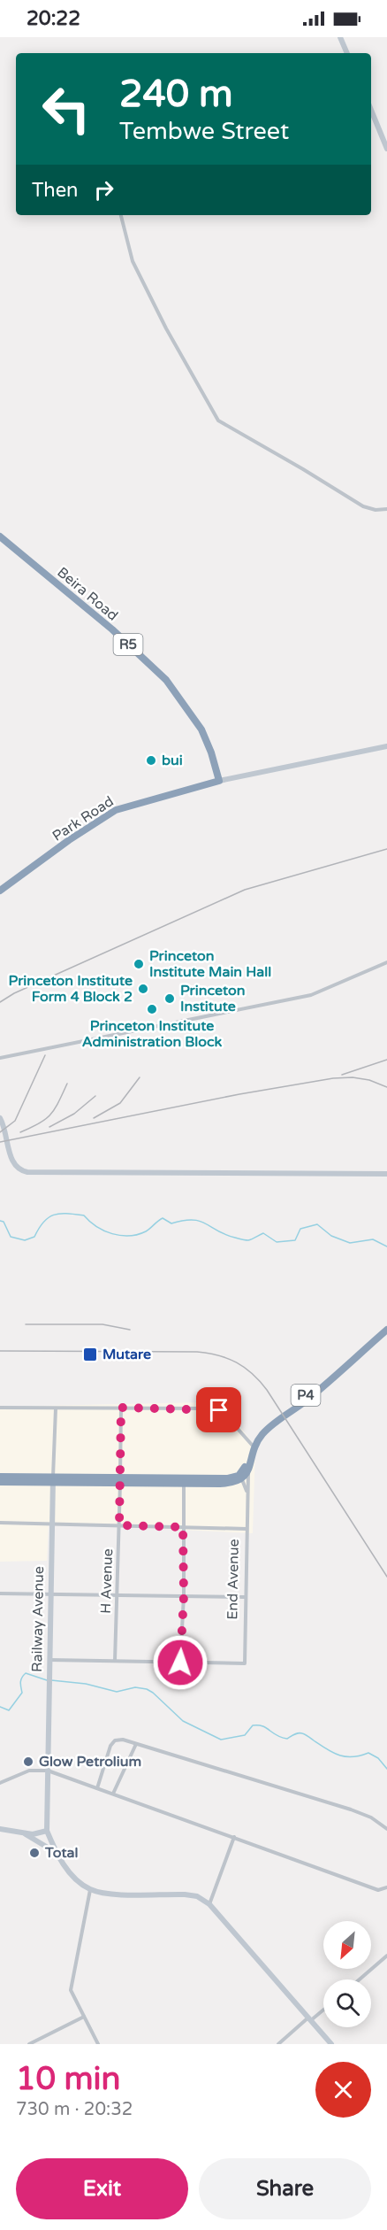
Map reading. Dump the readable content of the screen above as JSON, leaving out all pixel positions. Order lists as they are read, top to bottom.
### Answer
{
  "streets": {
    "highway": [
      "Beira Road",
      "R5",
      "Park Road",
      "P4",
      "End Avenue"
    ],
    "street": ["H Avenue", "Railway Avenue"]
  },
  "crossings": [
    ["Beira Road", "Park Road"],
    ["P4", "End Avenue"]
  ],
  "places": {
    "other": [
      "bui",
      "Princeton Institute Main Hall",
      "Princeton Institute Form 4 Block 2",
      "Princeton Institute",
      "Princeton Institute Administration Block",
      "Glow Petrolium",
      "Total"
    ],
    "transit": ["Mutare"]
  },
  "north": "bottom left",
  "page": {
    "status": "20:22",
    "turn": ["240 m", "Tembwe Street"],
    "then": "Then",
    "heading": ["10 min", "730 m · 20:32"],
    "buttons": ["Exit", "Share"]
  }
}
